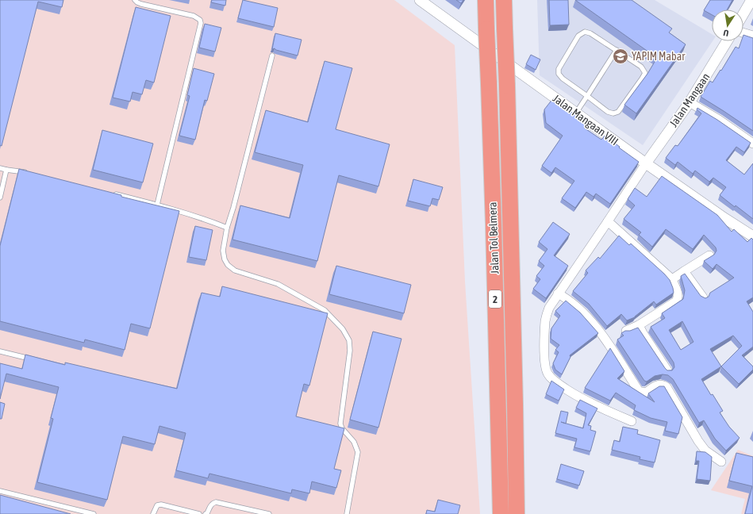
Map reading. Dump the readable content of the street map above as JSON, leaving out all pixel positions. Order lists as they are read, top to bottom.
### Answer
{
  "streets": {
    "highway": ["Jalan Tol Belmera", "2"],
    "street": ["Jalan Mangaan", "Jalan Mangaan VIII"]
  },
  "crossings": [
    ["Jalan Mangaan", "Jalan Mangaan VIII"]
  ],
  "places": {
    "school or university": ["YAPIM Mabar"]
  },
  "north": "bottom"
}
